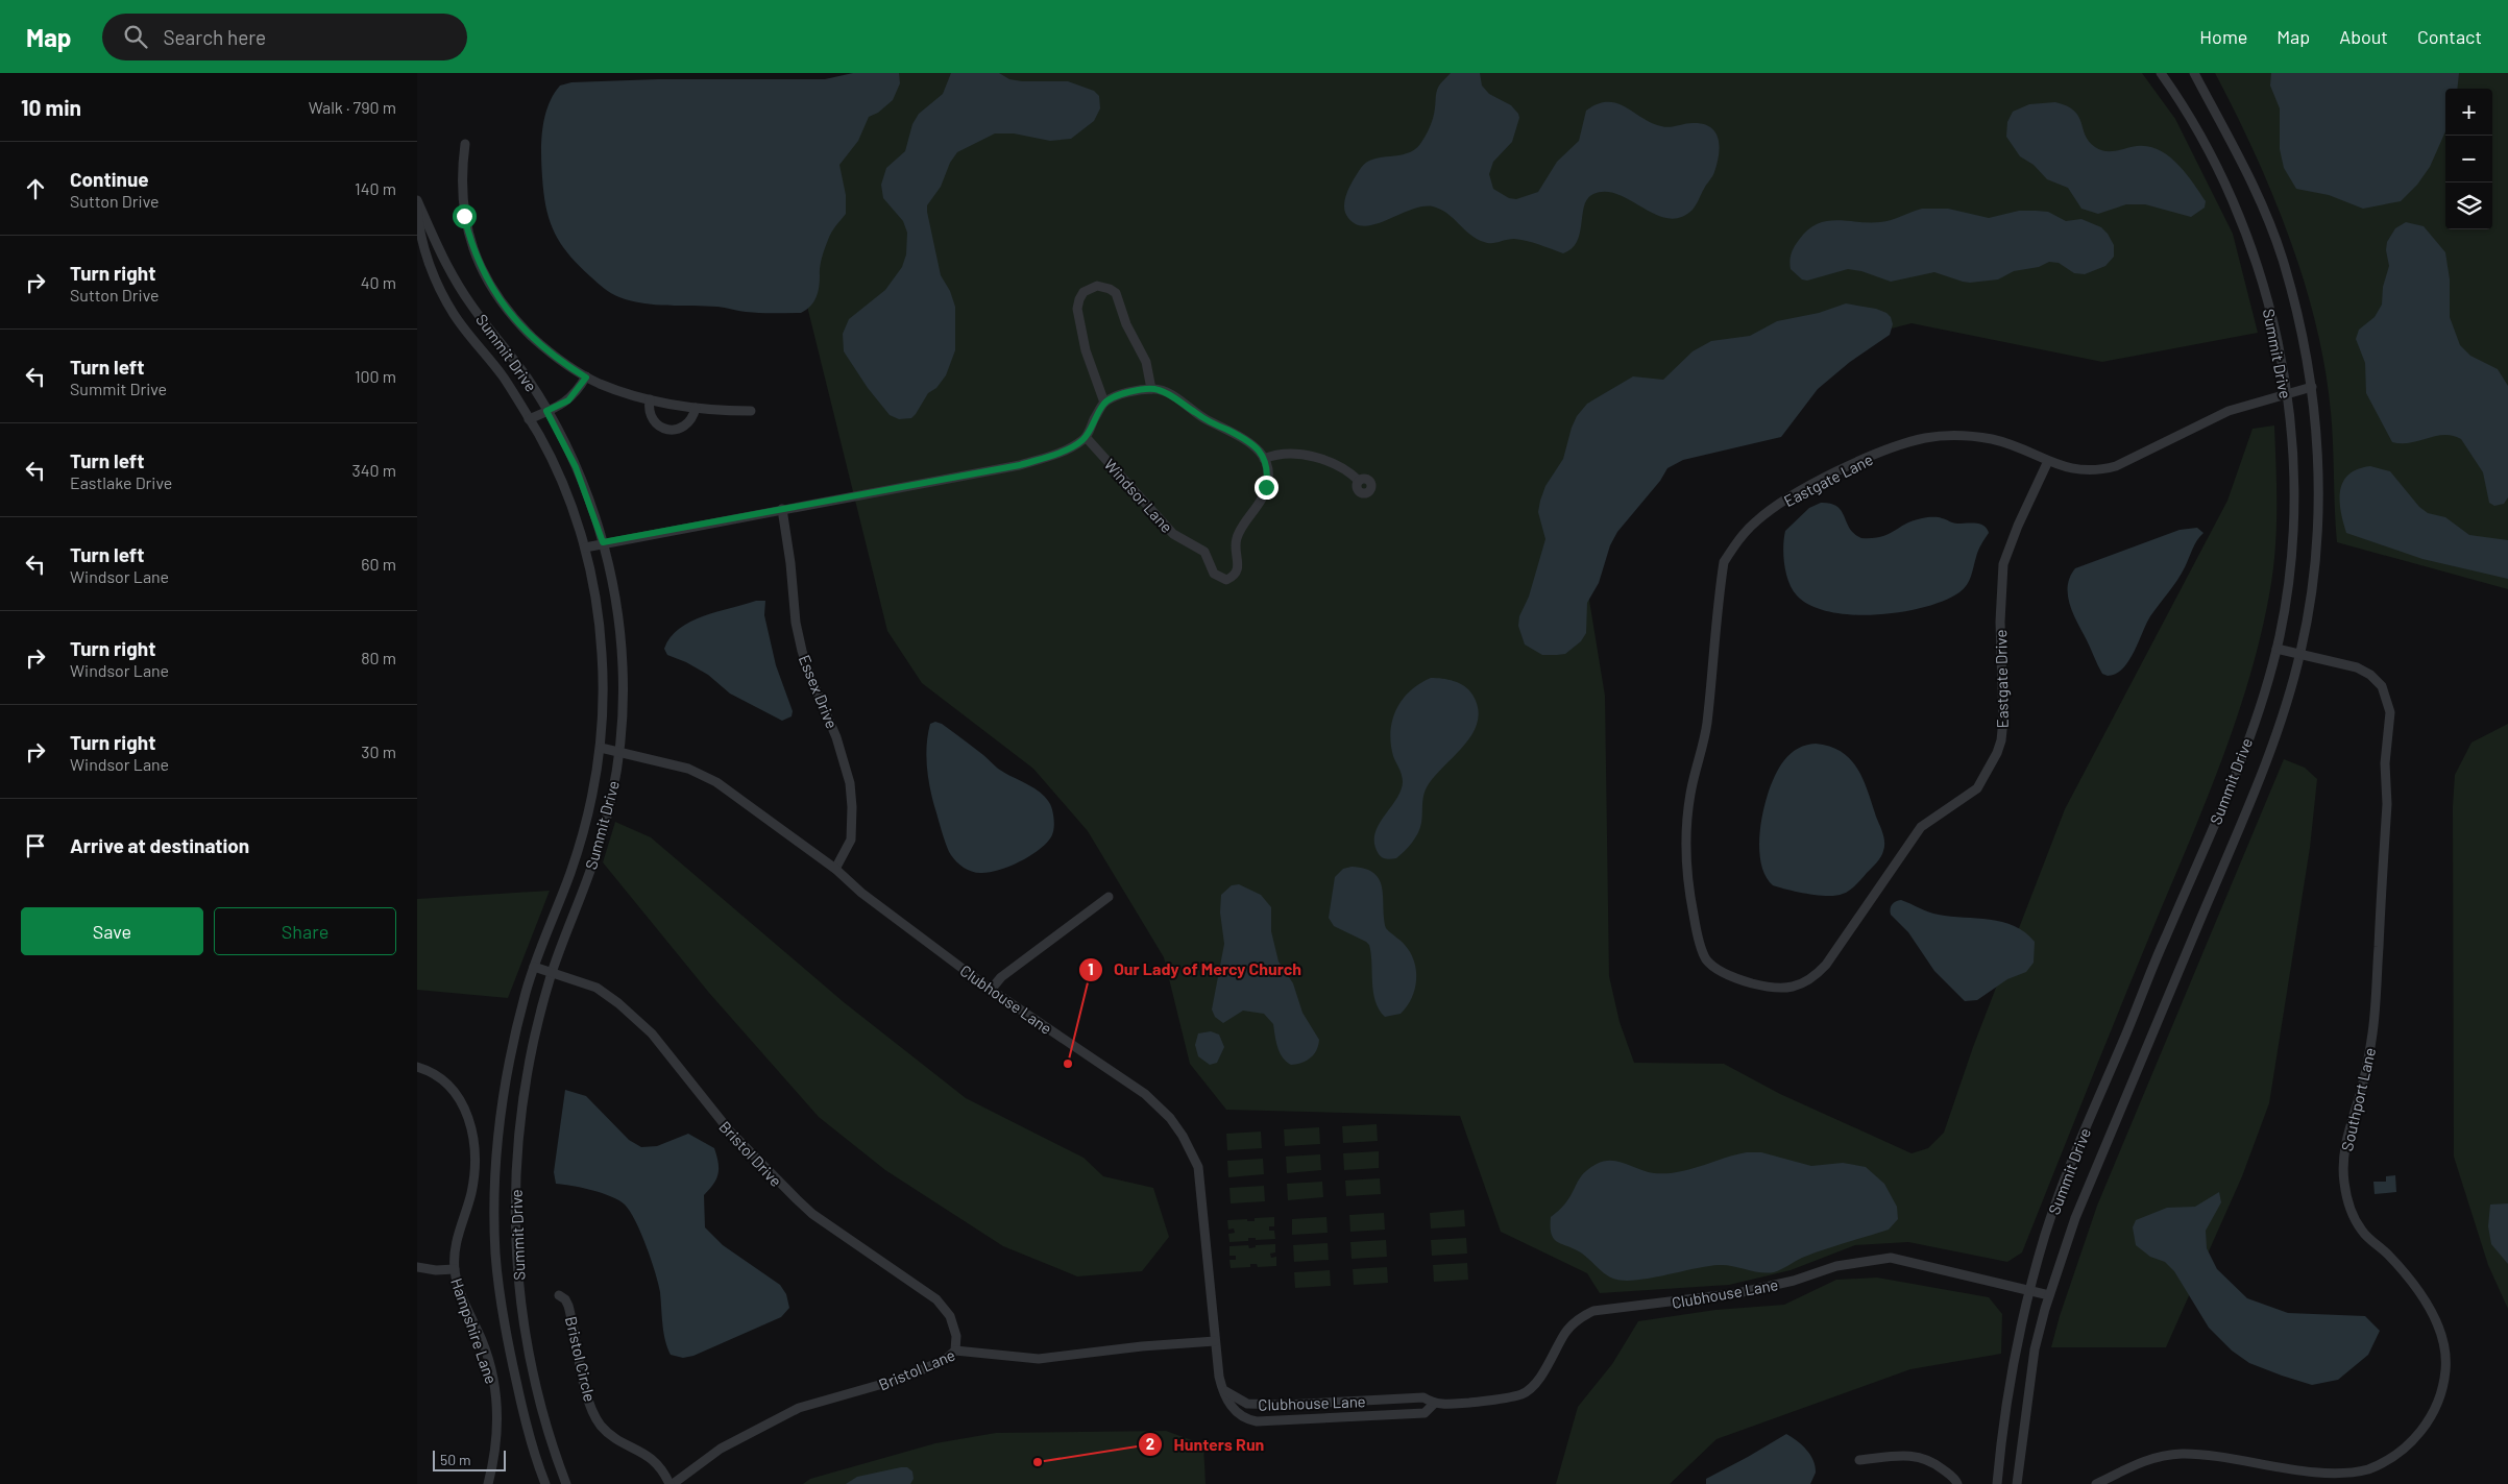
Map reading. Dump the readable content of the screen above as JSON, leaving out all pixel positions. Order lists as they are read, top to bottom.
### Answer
{
  "streets": {
    "street": [
      "Summit Drive",
      "Eastgate Lane",
      "Windsor Lane",
      "Eastgate Drive",
      "Essex Drive",
      "Clubhouse Lane",
      "Southport Lane",
      "Bristol Drive",
      "Hampshire Lane",
      "Bristol Circle",
      "Bristol Lane"
    ]
  },
  "crossings": [
    ["Summit Drive", "Clubhouse Lane"],
    ["Summit Drive", "Southport Lane"],
    ["Summit Drive", "Bristol Drive"],
    ["Eastgate Lane", "Eastgate Drive"],
    ["Essex Drive", "Clubhouse Lane"],
    ["Clubhouse Lane", "Bristol Lane"],
    ["Bristol Drive", "Bristol Lane"],
    ["Bristol Circle", "Bristol Lane"]
  ],
  "places": ["Our Lady of Mercy Church", "Hunters Run"],
  "scale_bar": "50 m",
  "page": {
    "header": "Map",
    "search": "Search here",
    "nav": [
      "Home",
      "Map",
      "About",
      "Contact"
    ],
    "heading": ["10 min", "Walk · 790 m"],
    "map_buttons": ["+", "−"],
    "list": [
      ["Continue", "Sutton Drive", "140 m"],
      ["Turn right", "Sutton Drive", "40 m"],
      ["Turn left", "Summit Drive", "100 m"],
      ["Turn left", "Eastlake Drive", "340 m"],
      ["Turn left", "Windsor Lane", "60 m"],
      ["Turn right", "Windsor Lane", "80 m"],
      ["Turn right", "Windsor Lane", "30 m"],
      "Arrive at destination"
    ],
    "buttons": ["Save", "Share"],
    "scale": "50 m"
  }
}
